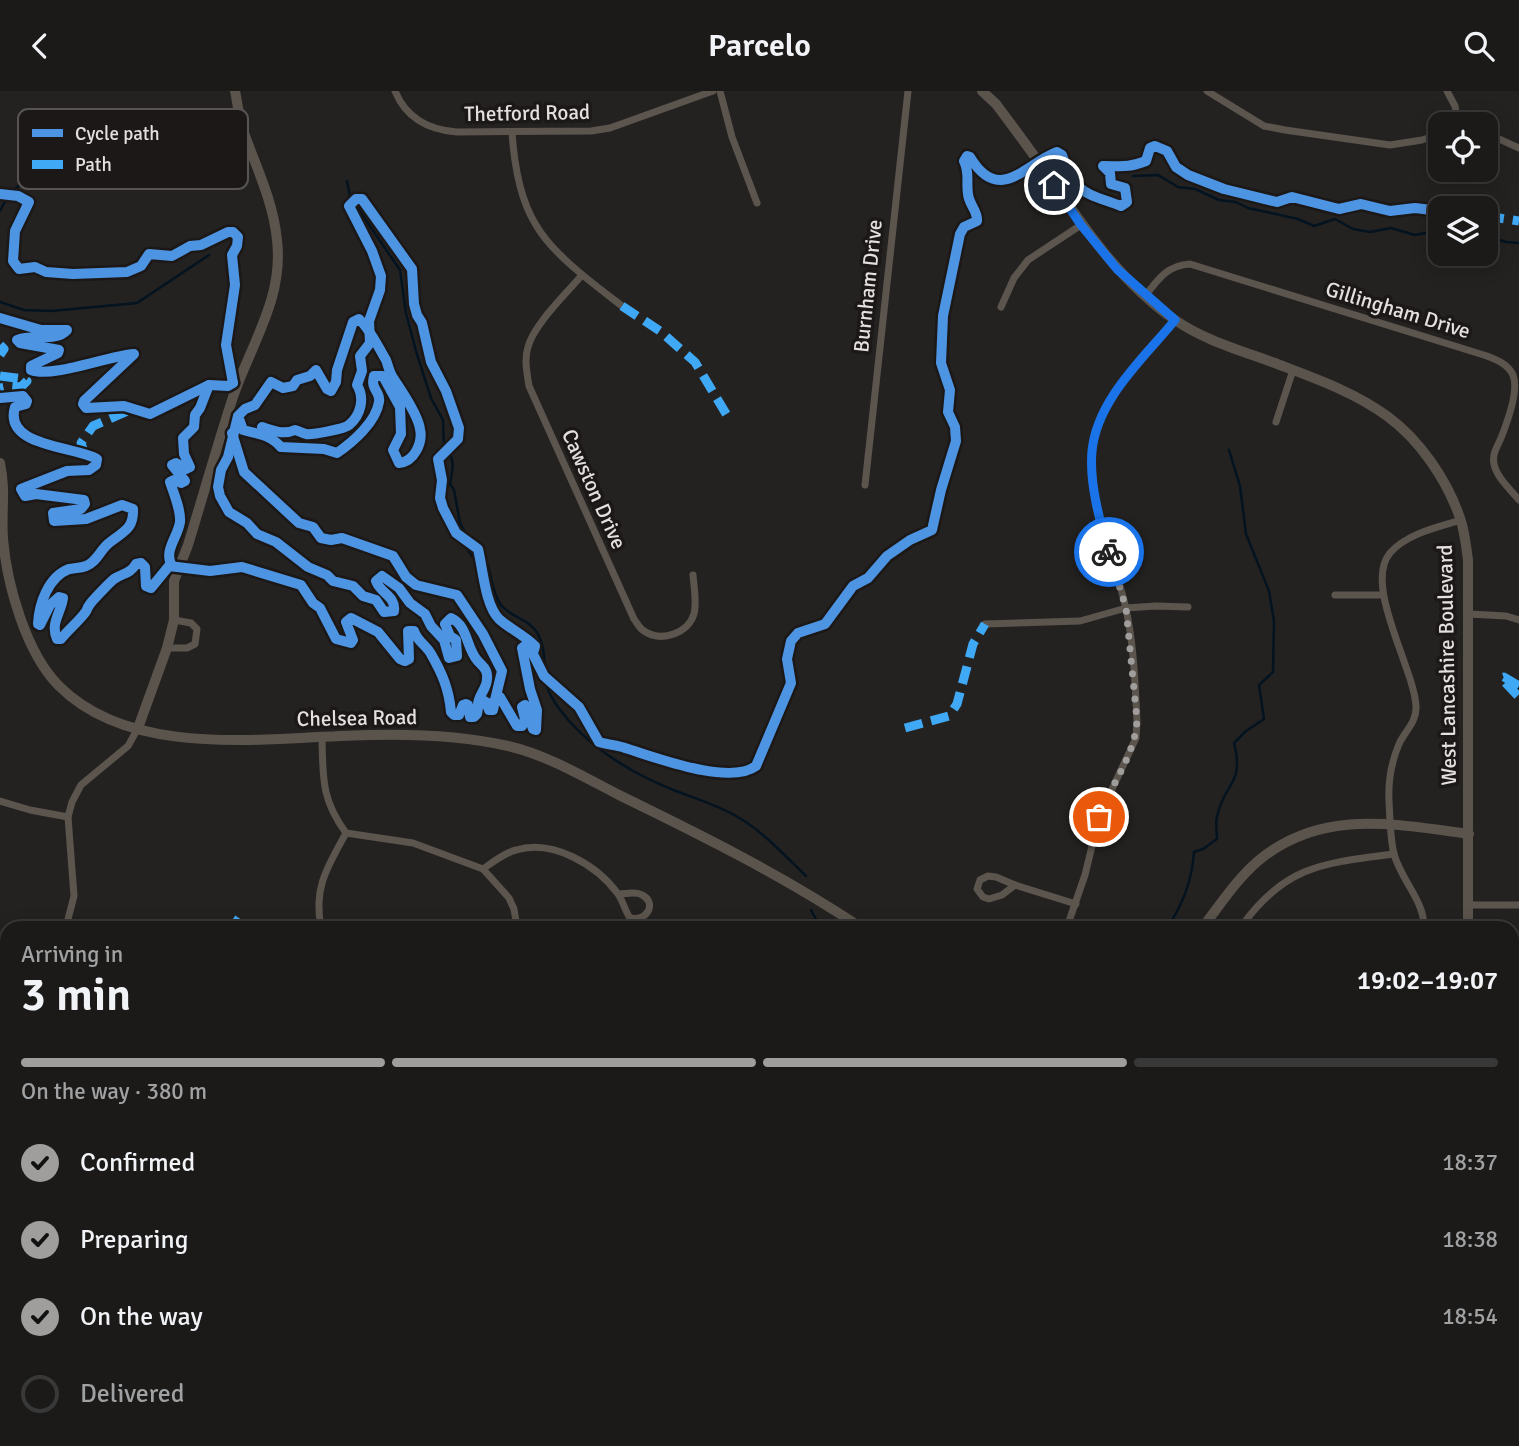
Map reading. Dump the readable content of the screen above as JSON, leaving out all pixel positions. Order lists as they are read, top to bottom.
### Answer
{
  "streets": {
    "street": [
      "Thetford Road",
      "Burnham Drive",
      "Gillingham Drive",
      "Cawston Drive",
      "West Lancashire Boulevard",
      "Chelsea Road"
    ]
  },
  "crossings": [
    ["Gillingham Drive", "West Lancashire Boulevard"]
  ],
  "legend": ["Cycle path", "Path"],
  "page": {
    "header": "Parcelo",
    "heading": ["3 min", "Arriving in", "19:02–19:07"],
    "bar": "On the way · 380 m",
    "list": [
      ["Confirmed", "18:37"],
      ["Preparing", "18:38"],
      ["On the way", "18:54"],
      "Delivered"
    ]
  }
}
